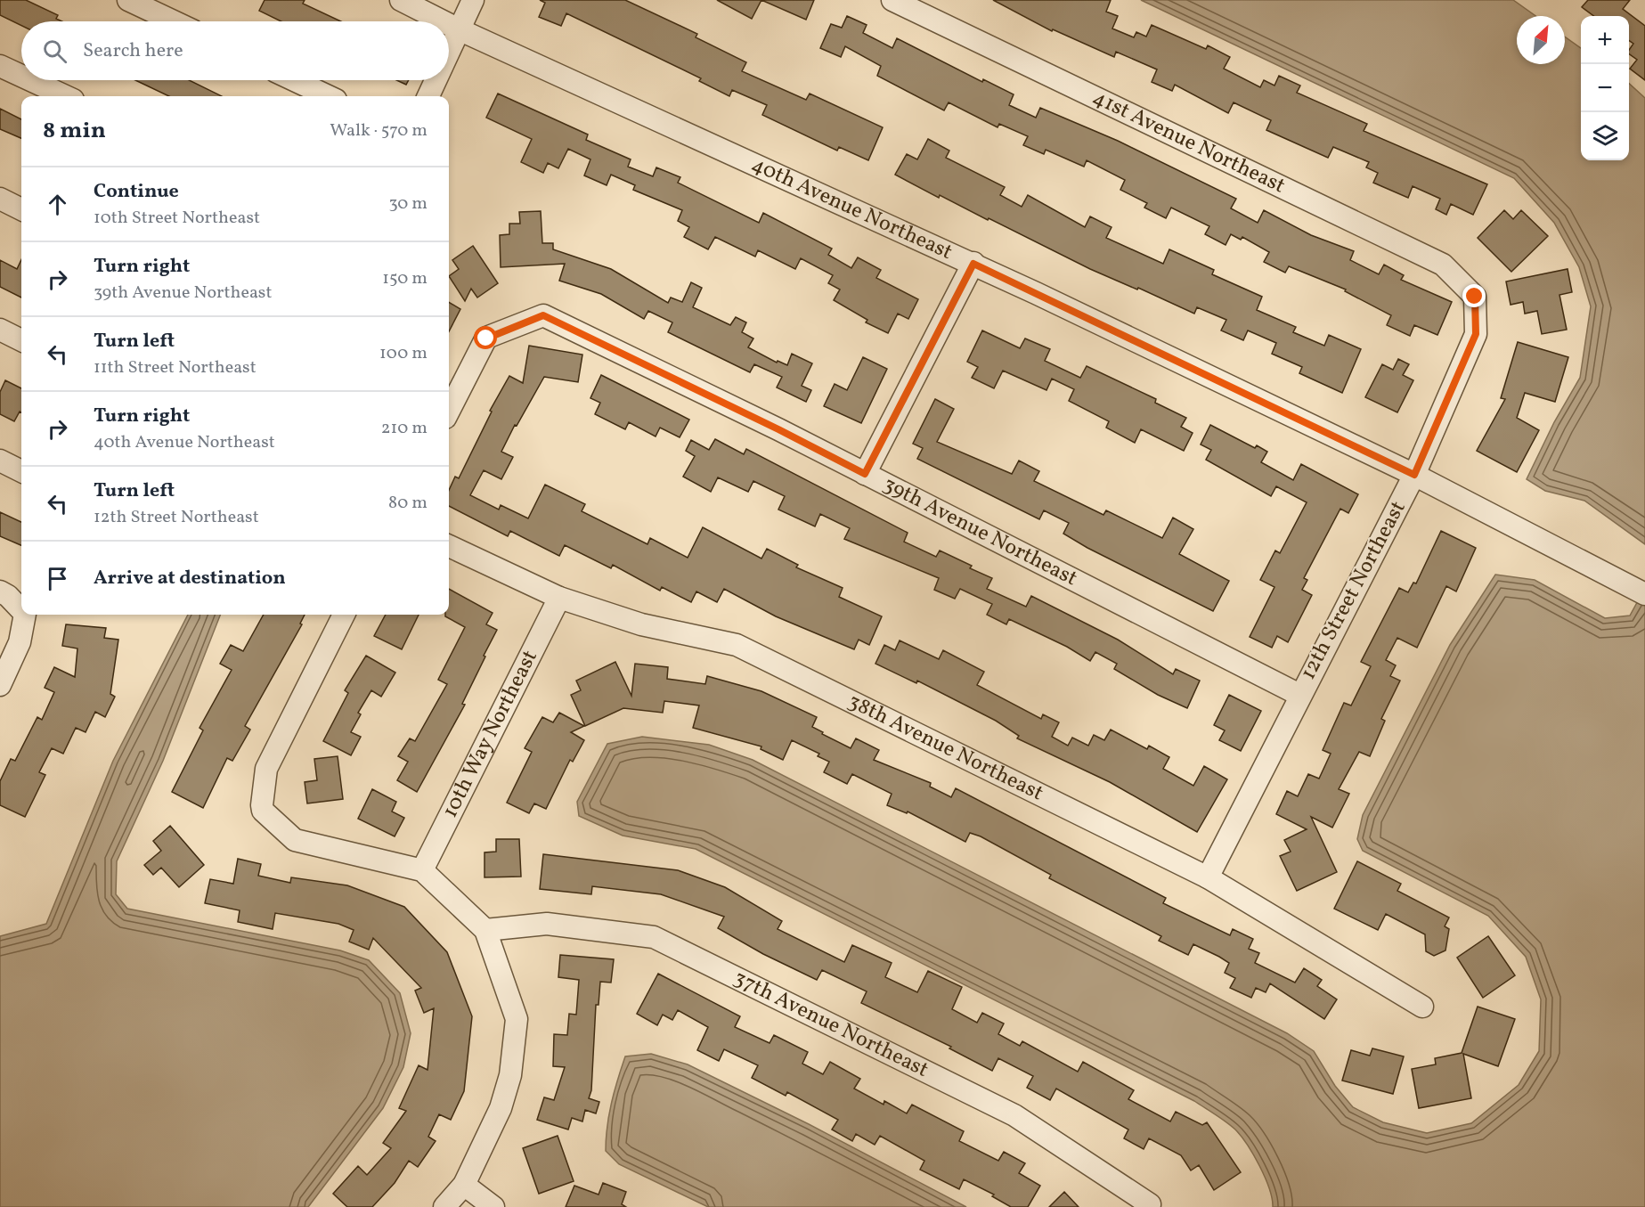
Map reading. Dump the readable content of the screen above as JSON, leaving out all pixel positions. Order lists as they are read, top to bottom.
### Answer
{
  "streets": {
    "street": [
      "41st Avenue Northeast",
      "40th Avenue Northeast",
      "39th Avenue Northeast",
      "12th Street Northeast",
      "10th Way Northeast",
      "38th Avenue Northeast",
      "37th Avenue Northeast"
    ]
  },
  "crossings": [
    ["41st Avenue Northeast", "12th Street Northeast"],
    ["40th Avenue Northeast", "12th Street Northeast"],
    ["39th Avenue Northeast", "12th Street Northeast"],
    ["12th Street Northeast", "38th Avenue Northeast"],
    ["10th Way Northeast", "38th Avenue Northeast"]
  ],
  "north": "top right",
  "page": {
    "map_buttons": ["+", "−"],
    "search": "Search here",
    "heading": ["8 min", "Walk · 570 m"],
    "list": [
      ["Continue", "10th Street Northeast", "30 m"],
      ["Turn right", "39th Avenue Northeast", "150 m"],
      ["Turn left", "11th Street Northeast", "100 m"],
      ["Turn right", "40th Avenue Northeast", "210 m"],
      ["Turn left", "12th Street Northeast", "80 m"],
      "Arrive at destination"
    ]
  }
}
